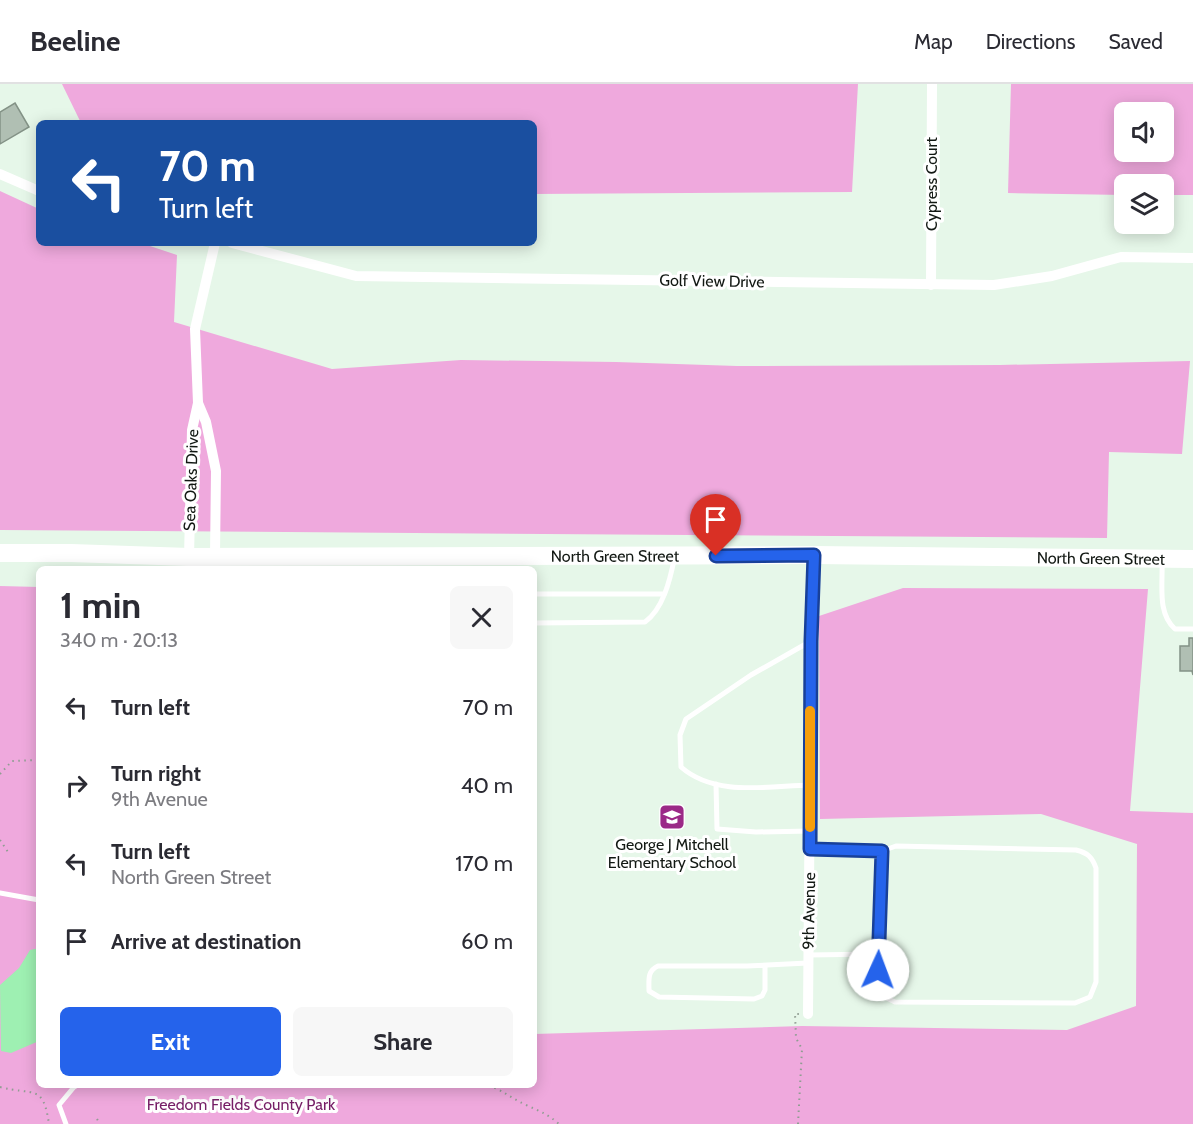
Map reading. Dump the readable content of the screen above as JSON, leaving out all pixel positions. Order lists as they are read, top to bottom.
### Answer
{
  "streets": {
    "main road": ["North Green Street"],
    "street": [
      "Cypress Court",
      "Golf View Drive",
      "Sea Oaks Drive",
      "9th Avenue"
    ]
  },
  "crossings": [
    ["Cypress Court", "Golf View Drive"],
    ["Sea Oaks Drive", "North Green Street"],
    ["North Green Street", "9th Avenue"]
  ],
  "parks": ["Freedom Fields County Park"],
  "places": {
    "school or university": ["George J Mitchell Elementary School"]
  },
  "page": {
    "header": "Beeline",
    "nav": ["Map", "Directions", "Saved"],
    "turn": ["70 m", "Turn left"],
    "heading": ["1 min", "340 m · 20:13"],
    "list": [
      {
        "name": "Turn left",
        "value": "70 m"
      },
      {
        "name": "Turn right",
        "note": "9th Avenue",
        "value": "40 m"
      },
      {
        "name": "Turn left",
        "note": "North Green Street",
        "value": "170 m"
      },
      {
        "name": "Arrive at destination",
        "value": "60 m"
      }
    ],
    "buttons": ["Exit", "Share"]
  }
}
